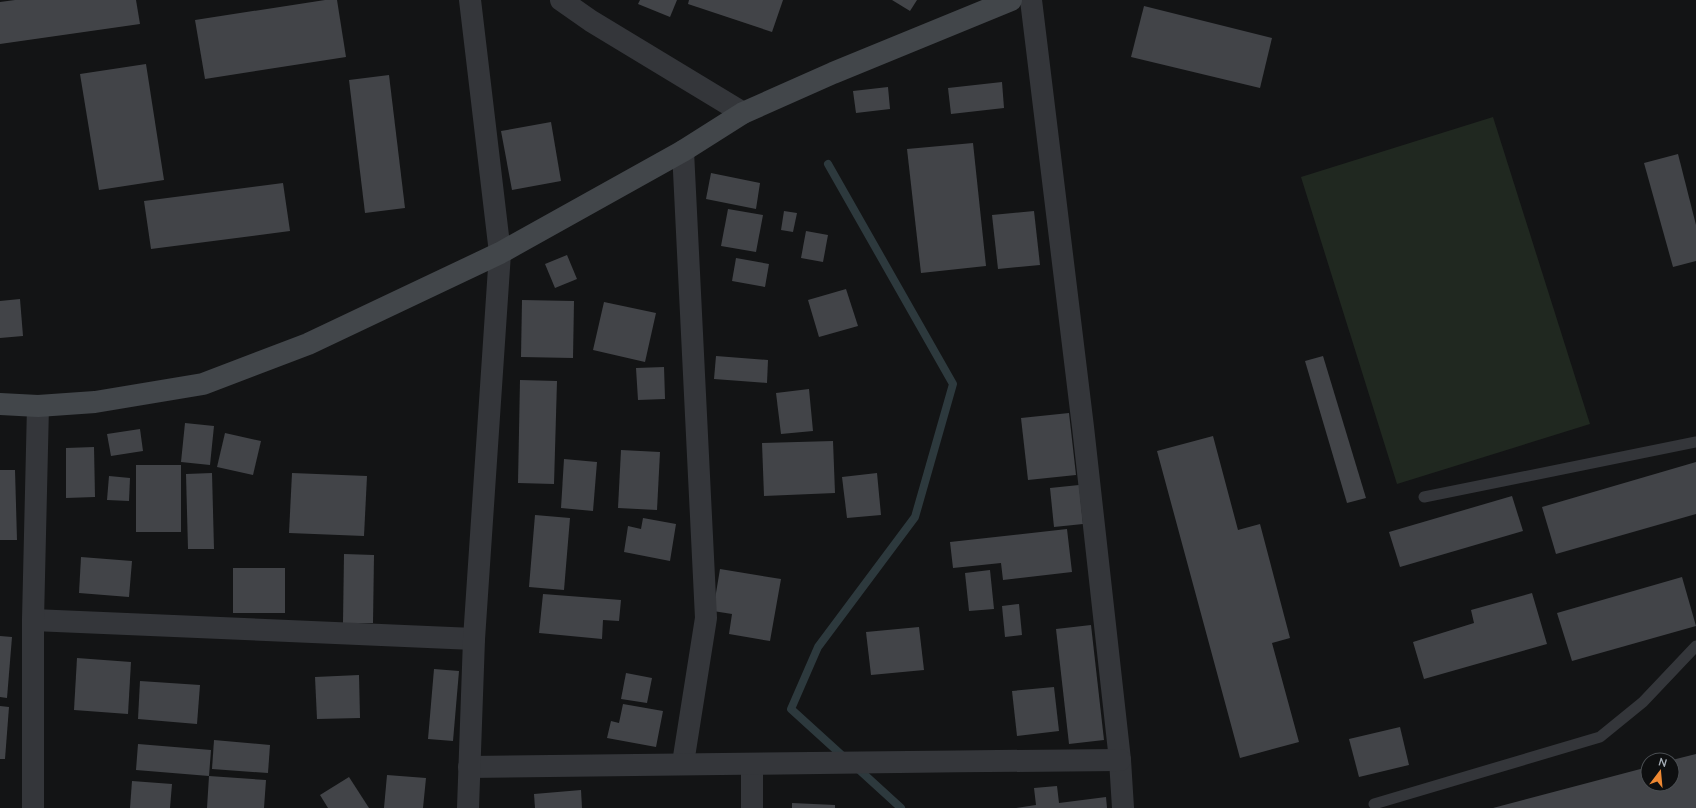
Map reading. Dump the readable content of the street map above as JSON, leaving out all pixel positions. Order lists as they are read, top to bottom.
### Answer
{
  "north": "top"
}
